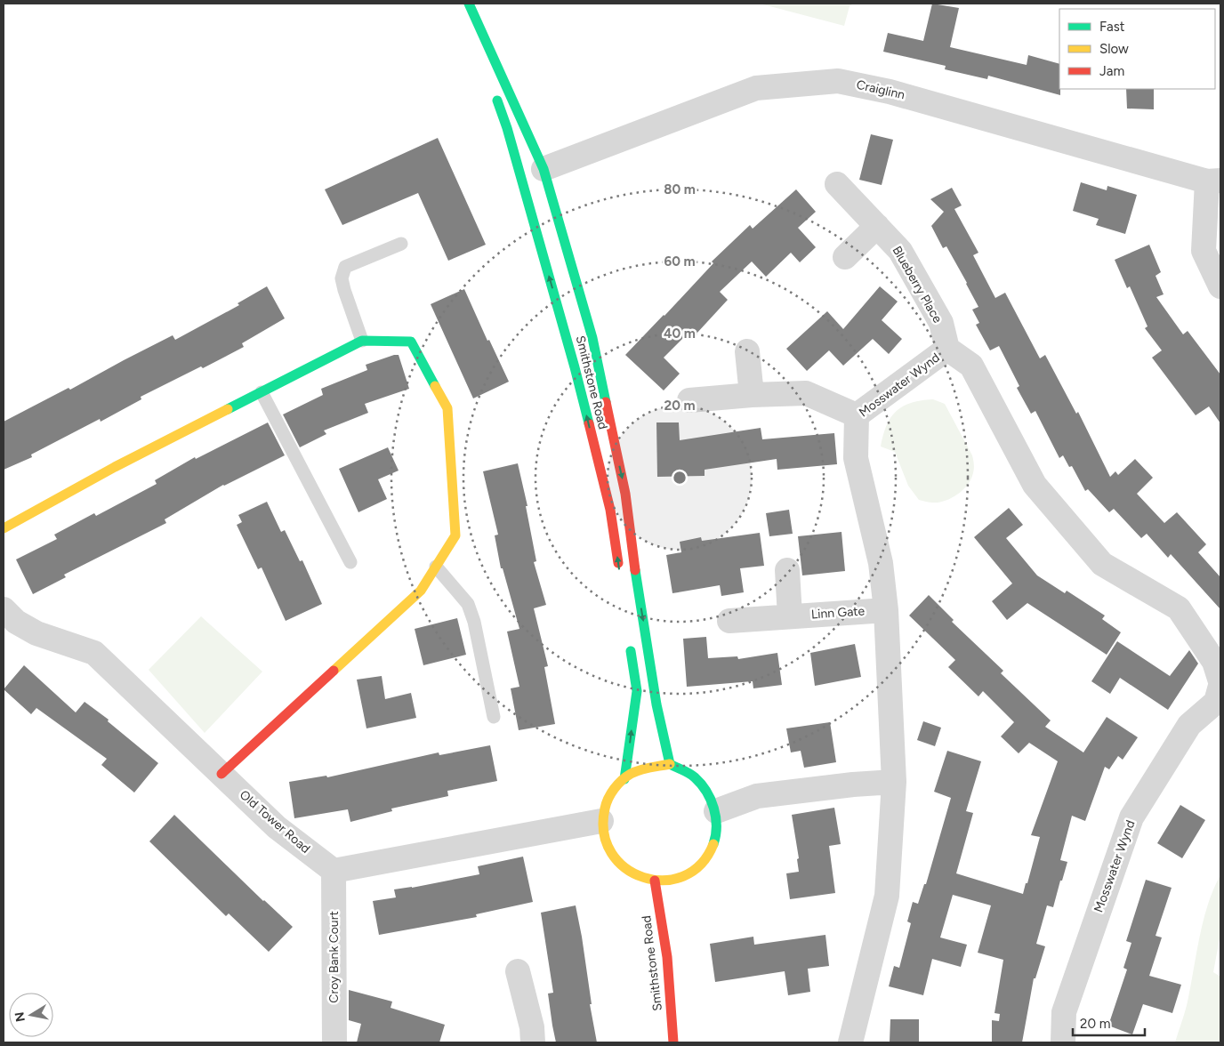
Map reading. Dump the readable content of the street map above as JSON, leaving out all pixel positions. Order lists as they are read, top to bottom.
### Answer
{
  "streets": {
    "street": [
      "Craiglinn",
      "Blueberry Place",
      "Smithstone Road",
      "Mosswater Wynd",
      "Linn Gate",
      "Old Tower Road",
      "Croy Bank Court"
    ]
  },
  "crossings": [
    ["Craiglinn", "Smithstone Road"],
    ["Blueberry Place", "Mosswater Wynd"],
    ["Mosswater Wynd", "Linn Gate"],
    ["Old Tower Road", "Croy Bank Court"]
  ],
  "legend": ["Fast", "Slow", "Jam"],
  "scale_bar": "20 m",
  "north": "left",
  "rings": [
    "80 m",
    "60 m",
    "40 m",
    "20 m"
  ]
}
